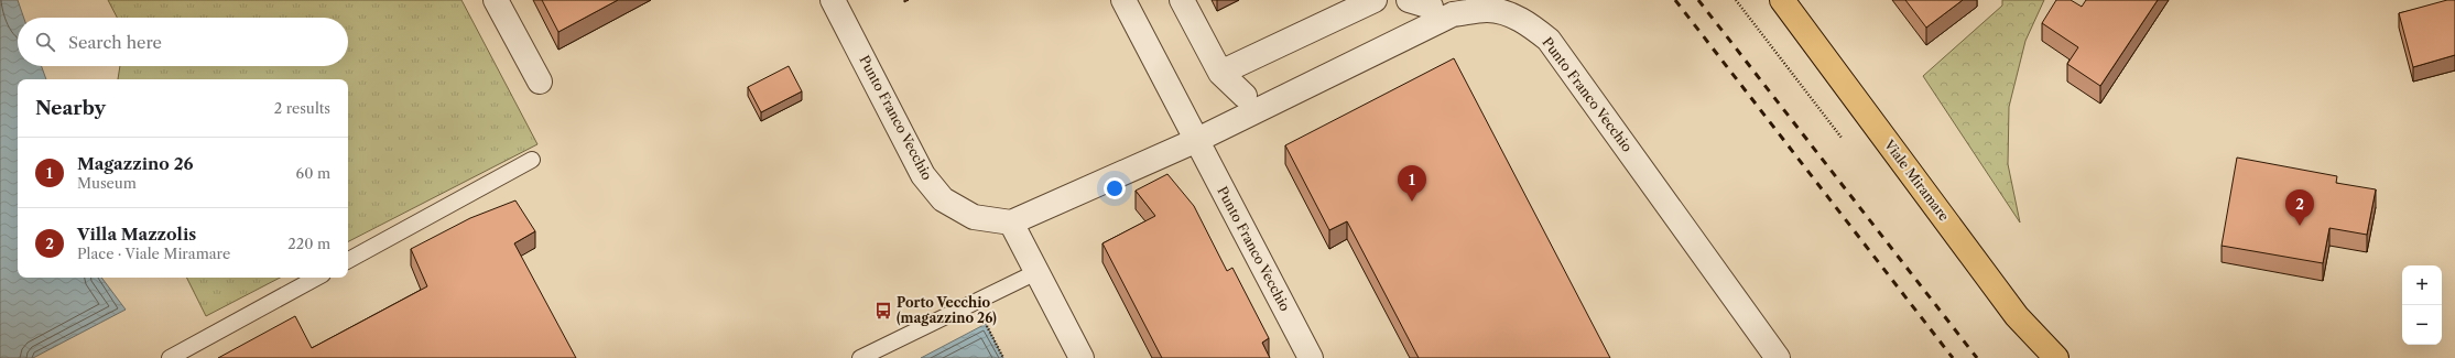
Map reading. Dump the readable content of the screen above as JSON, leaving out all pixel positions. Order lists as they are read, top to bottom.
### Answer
{
  "streets": {
    "main road": ["Viale Miramare"],
    "street": ["Punto Franco Vecchio"]
  },
  "places": {
    "bus stop": ["Porto Vecchio (magazzino 26)"]
  },
  "page": {
    "search": "Search here",
    "heading": ["Nearby", "2 results"],
    "list": [
      {
        "mark": "1",
        "name": "Magazzino 26",
        "note": "Museum",
        "value": "60 m"
      },
      {
        "mark": "2",
        "name": "Villa Mazzolis",
        "note": "Place · Viale Miramare",
        "value": "220 m"
      }
    ],
    "pins": ["1", "2"],
    "map_buttons": ["+", "−"]
  }
}
